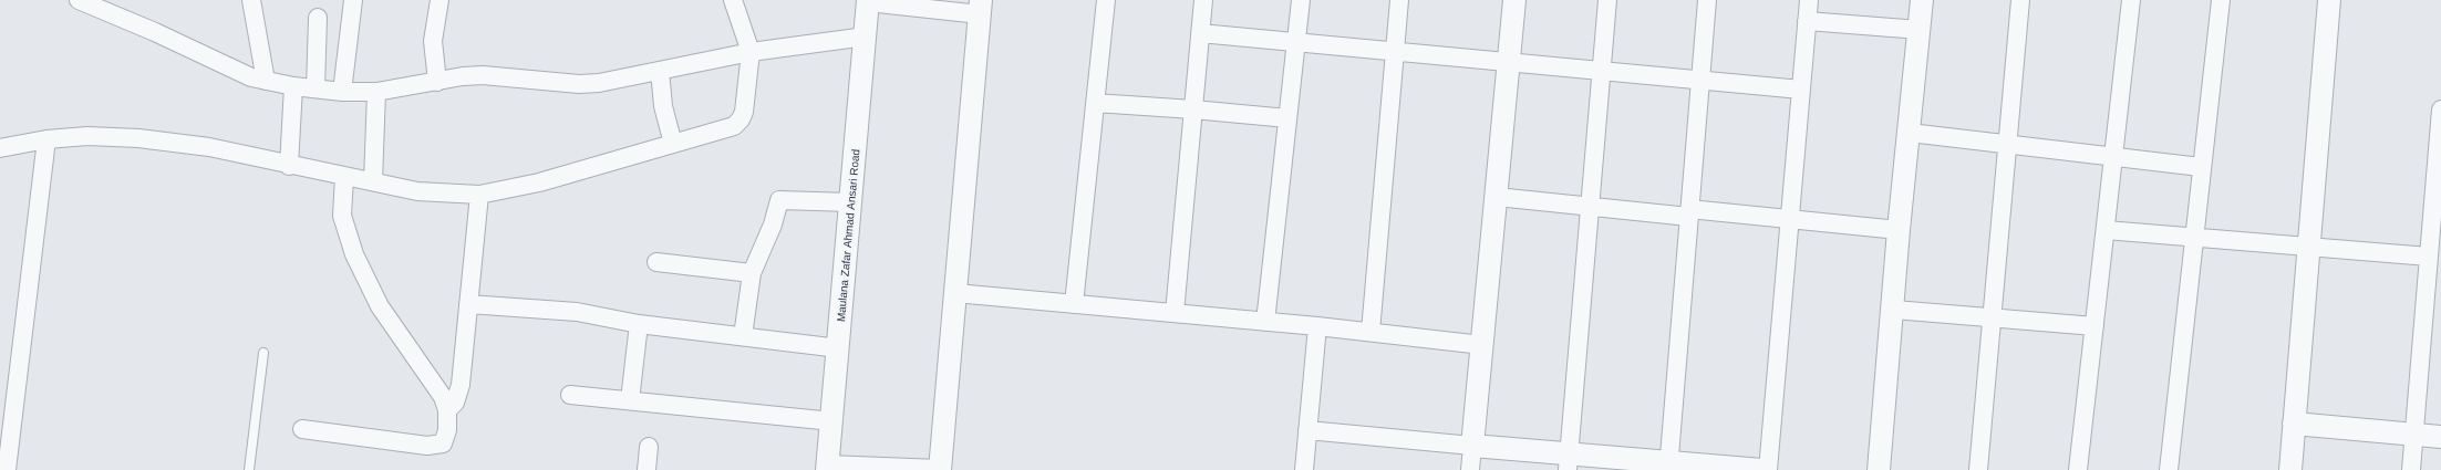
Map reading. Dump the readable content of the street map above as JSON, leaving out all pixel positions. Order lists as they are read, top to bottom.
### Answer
{
  "streets": {
    "street": ["Maulana Zafar Ahmad Ansari Road"]
  }
}
